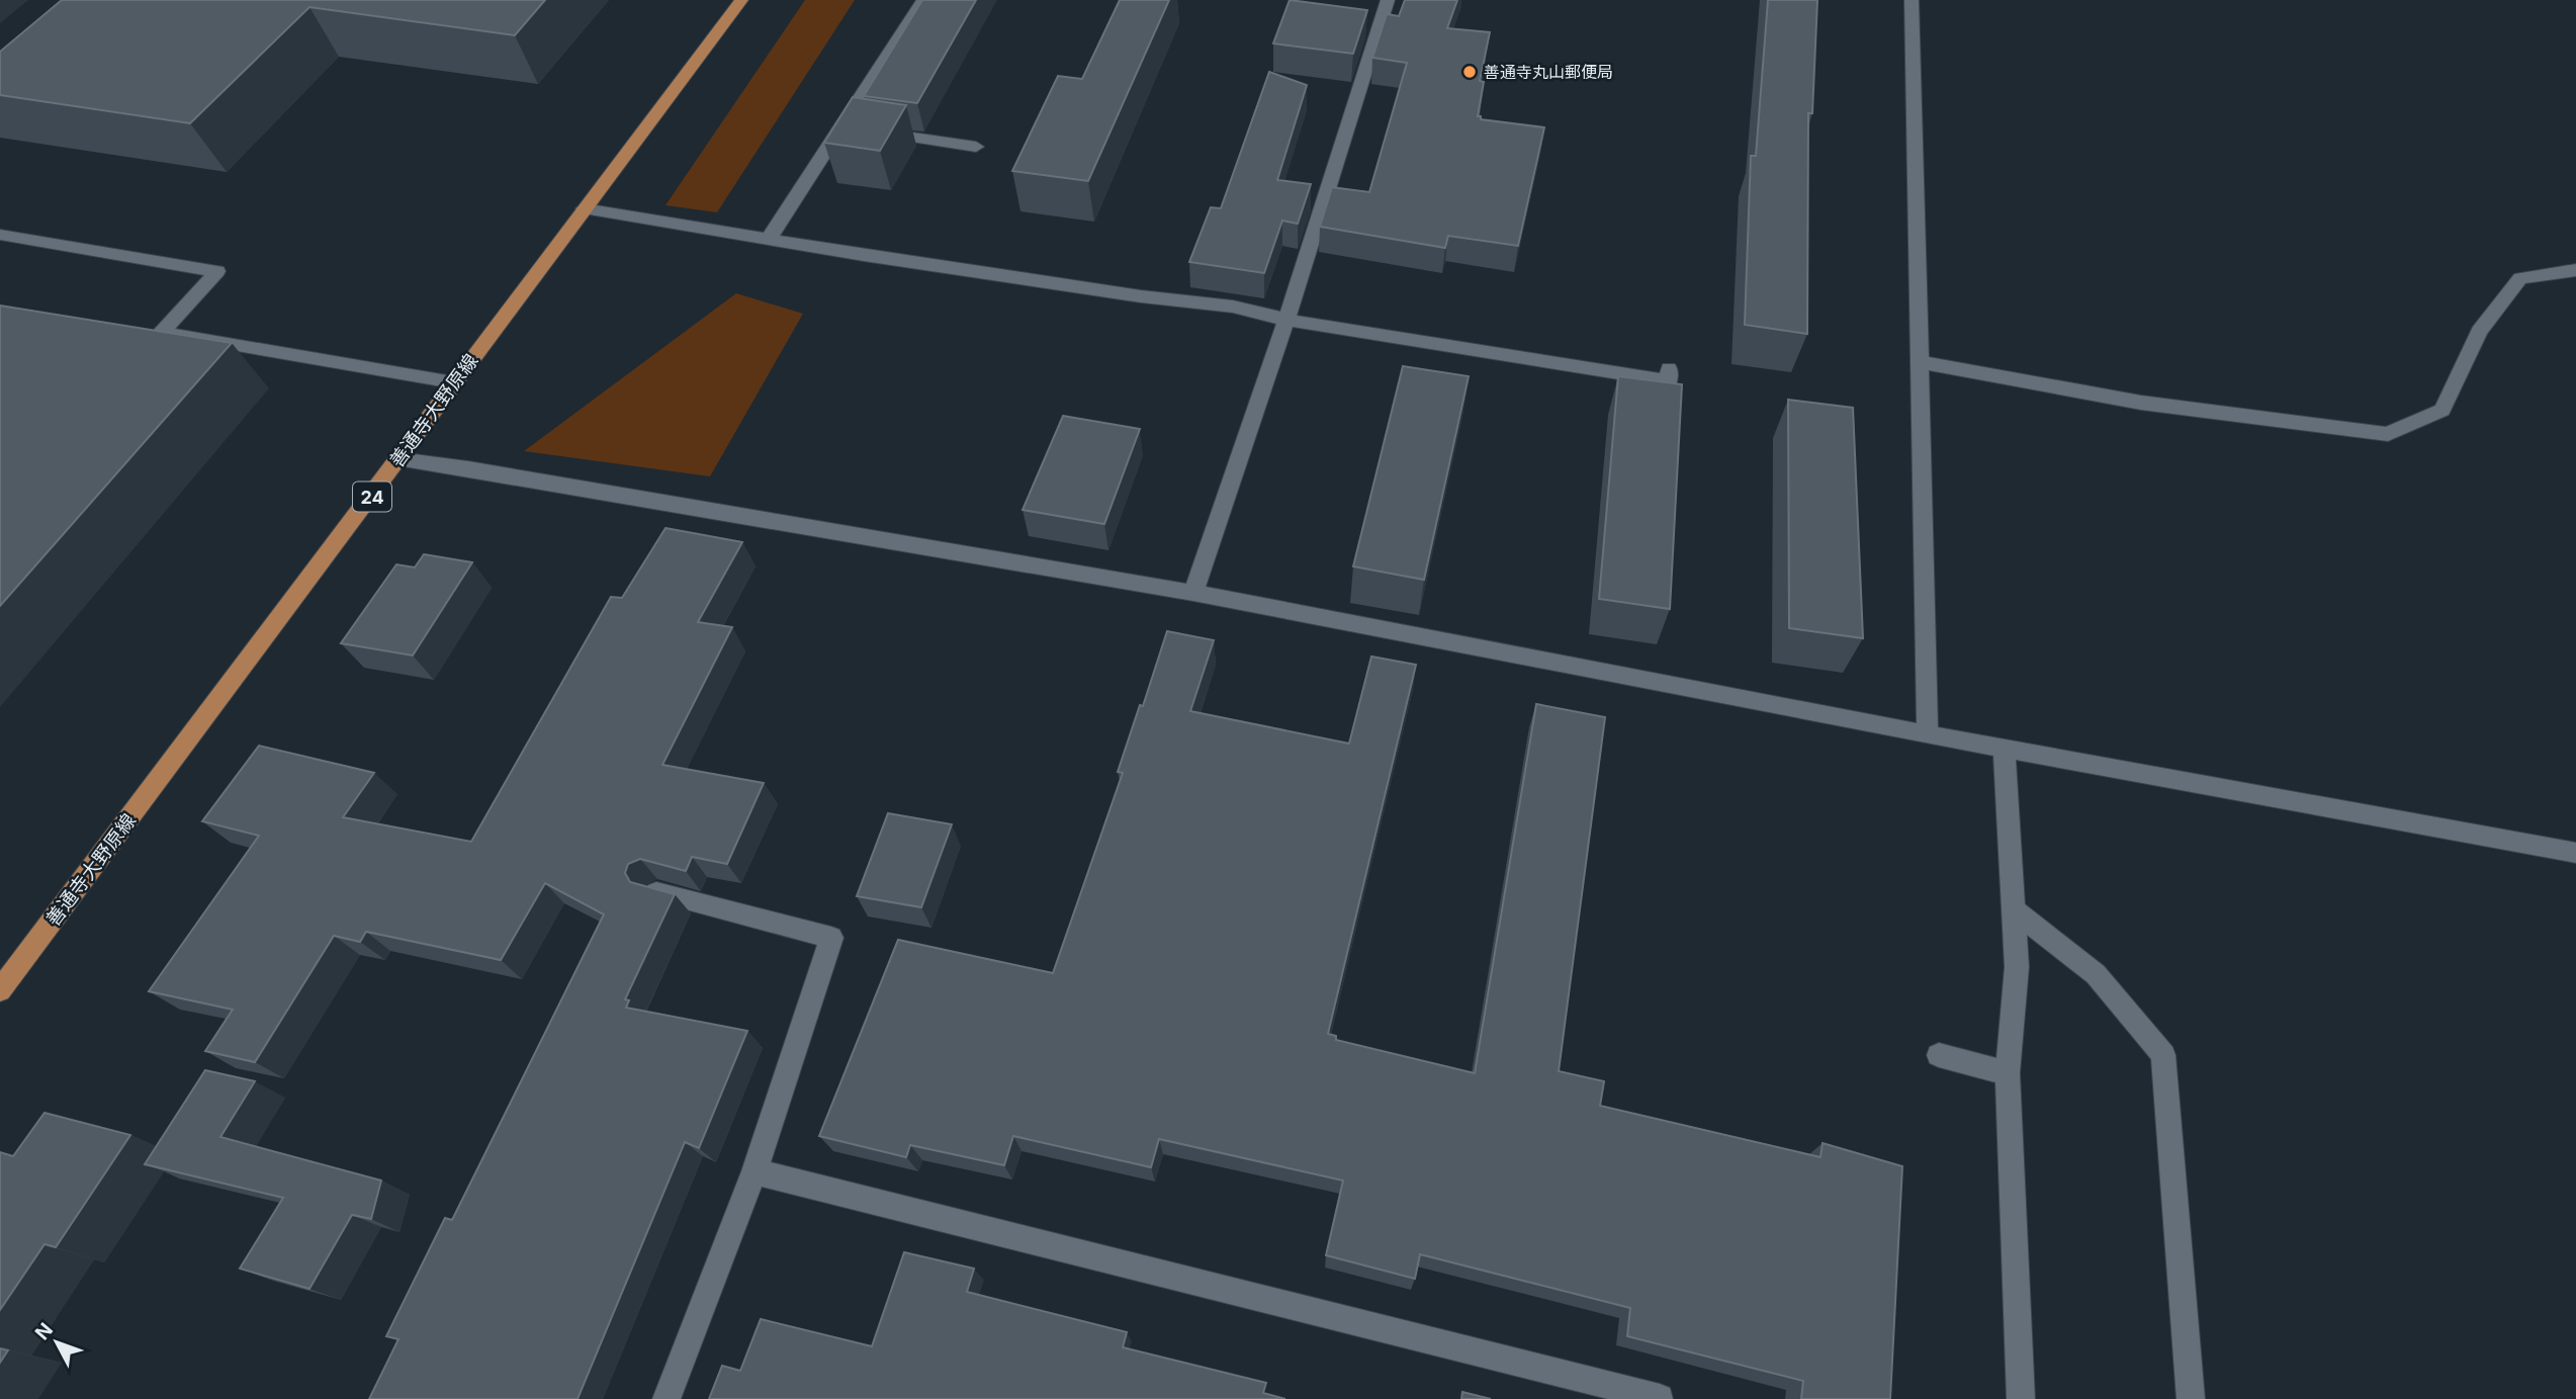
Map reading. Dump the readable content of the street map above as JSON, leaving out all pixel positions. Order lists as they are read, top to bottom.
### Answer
{
  "streets": {
    "main road": ["善通寺大野原線", "24"]
  },
  "places": ["善通寺丸山郵便局"],
  "north": "top left"
}
